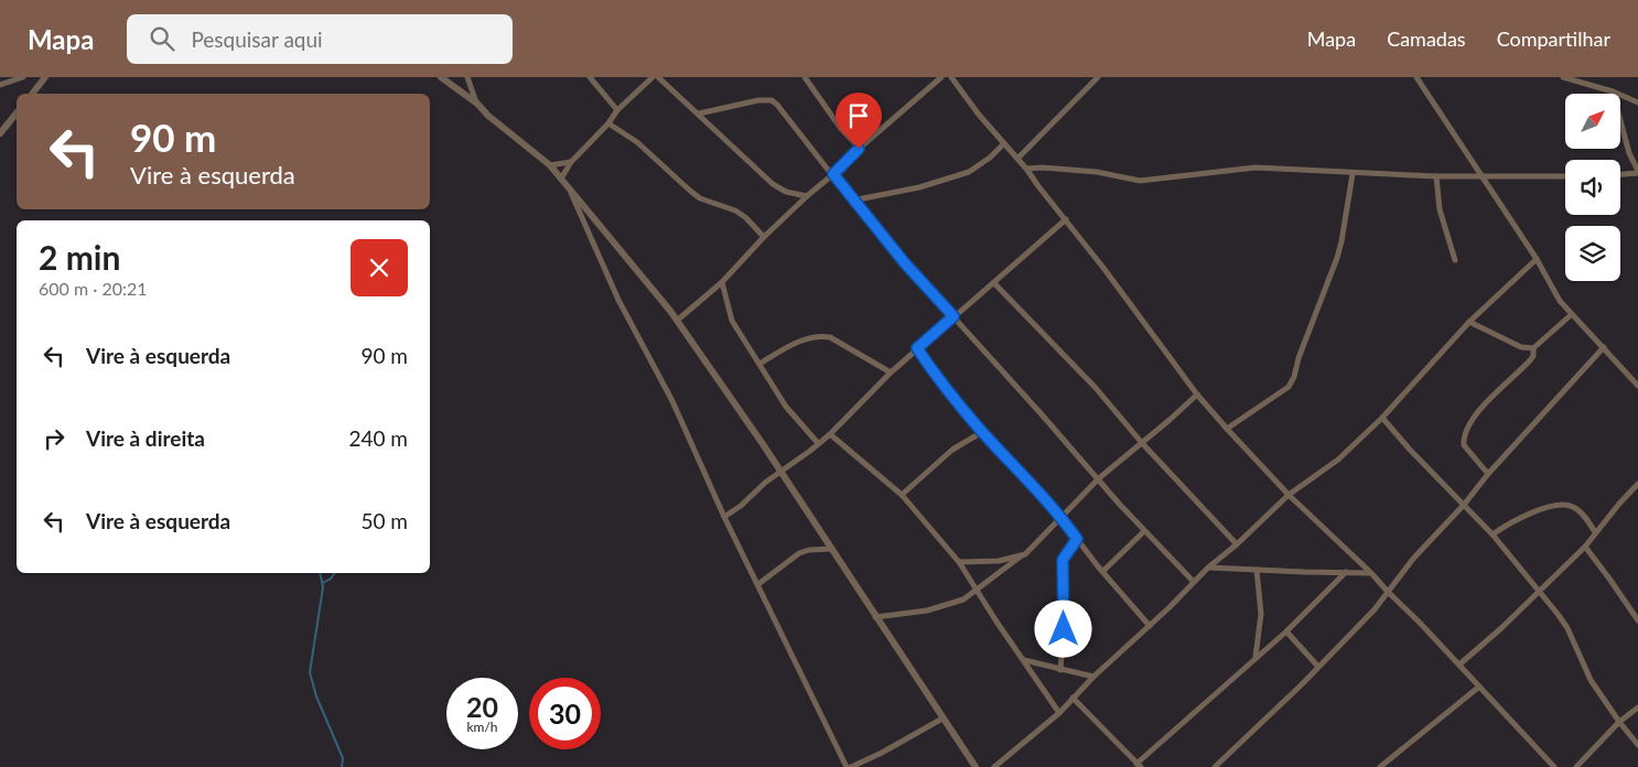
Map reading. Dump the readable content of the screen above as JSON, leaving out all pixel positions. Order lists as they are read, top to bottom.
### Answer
{
  "north": "top right",
  "page": {
    "header": "Mapa",
    "search": "Pesquisar aqui",
    "nav": ["Mapa", "Camadas", "Compartilhar"],
    "turn": ["90 m", "Vire à esquerda"],
    "heading": ["2 min", "600 m · 20:21"],
    "list": [
      {
        "name": "Vire à esquerda",
        "value": "90 m"
      },
      {
        "name": "Vire à direita",
        "value": "240 m"
      },
      {
        "name": "Vire à esquerda",
        "value": "50 m"
      }
    ],
    "speed": "20 km/h",
    "limit": "30"
  }
}
